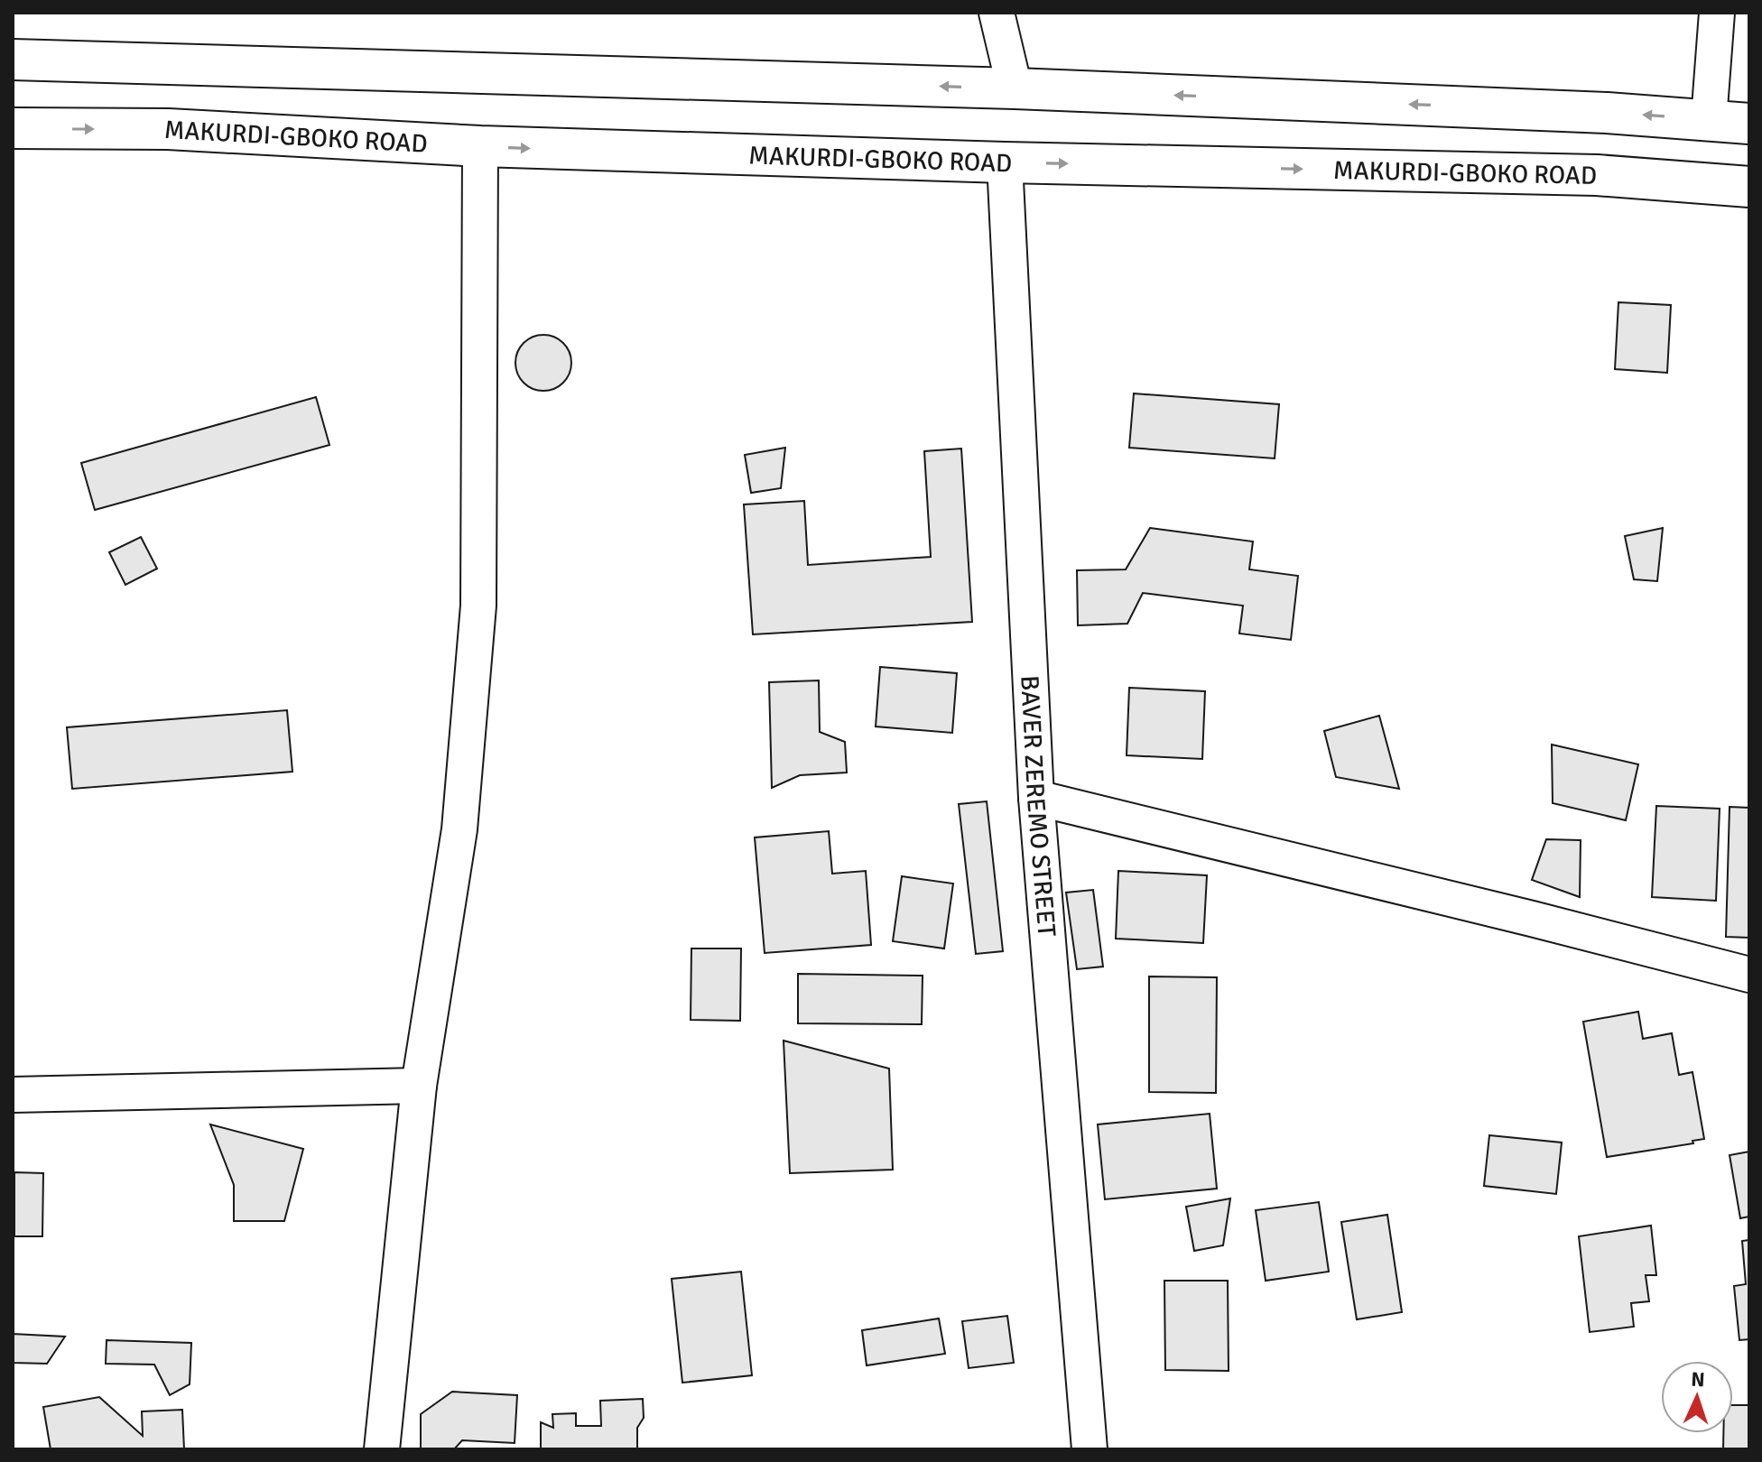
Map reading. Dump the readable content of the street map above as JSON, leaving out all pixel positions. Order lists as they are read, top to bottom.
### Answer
{
  "streets": {
    "main road": ["MAKURDI-GBOKO ROAD"],
    "street": ["BAVER ZEREMO STREET"]
  },
  "crossings": [
    ["MAKURDI-GBOKO ROAD", "BAVER ZEREMO STREET"]
  ],
  "north": "top"
}
